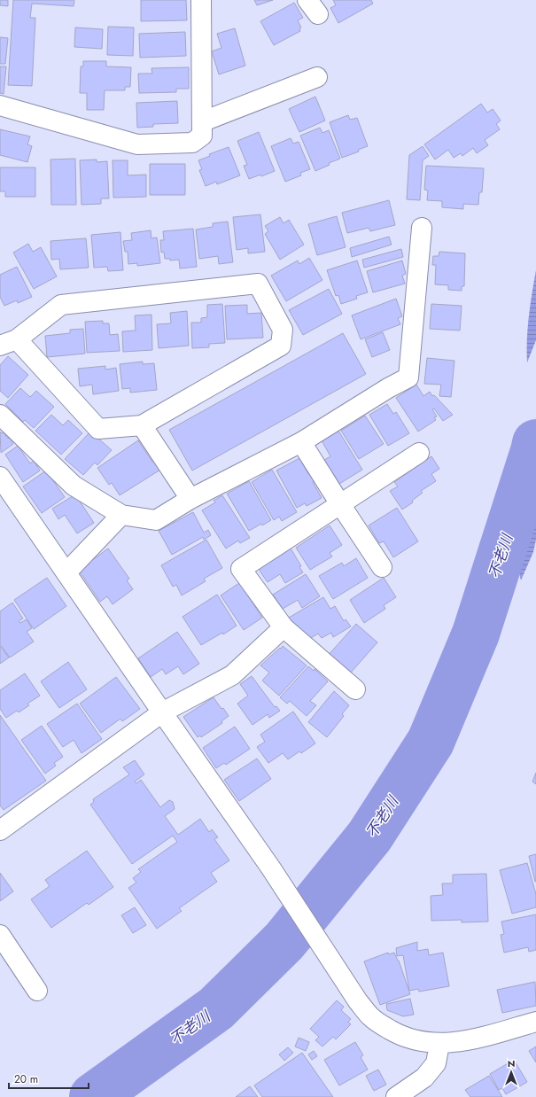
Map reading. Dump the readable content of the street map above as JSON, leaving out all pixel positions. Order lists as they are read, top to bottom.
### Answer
{
  "water": ["不老川"],
  "scale_bar": "20 m",
  "north": "top"
}
